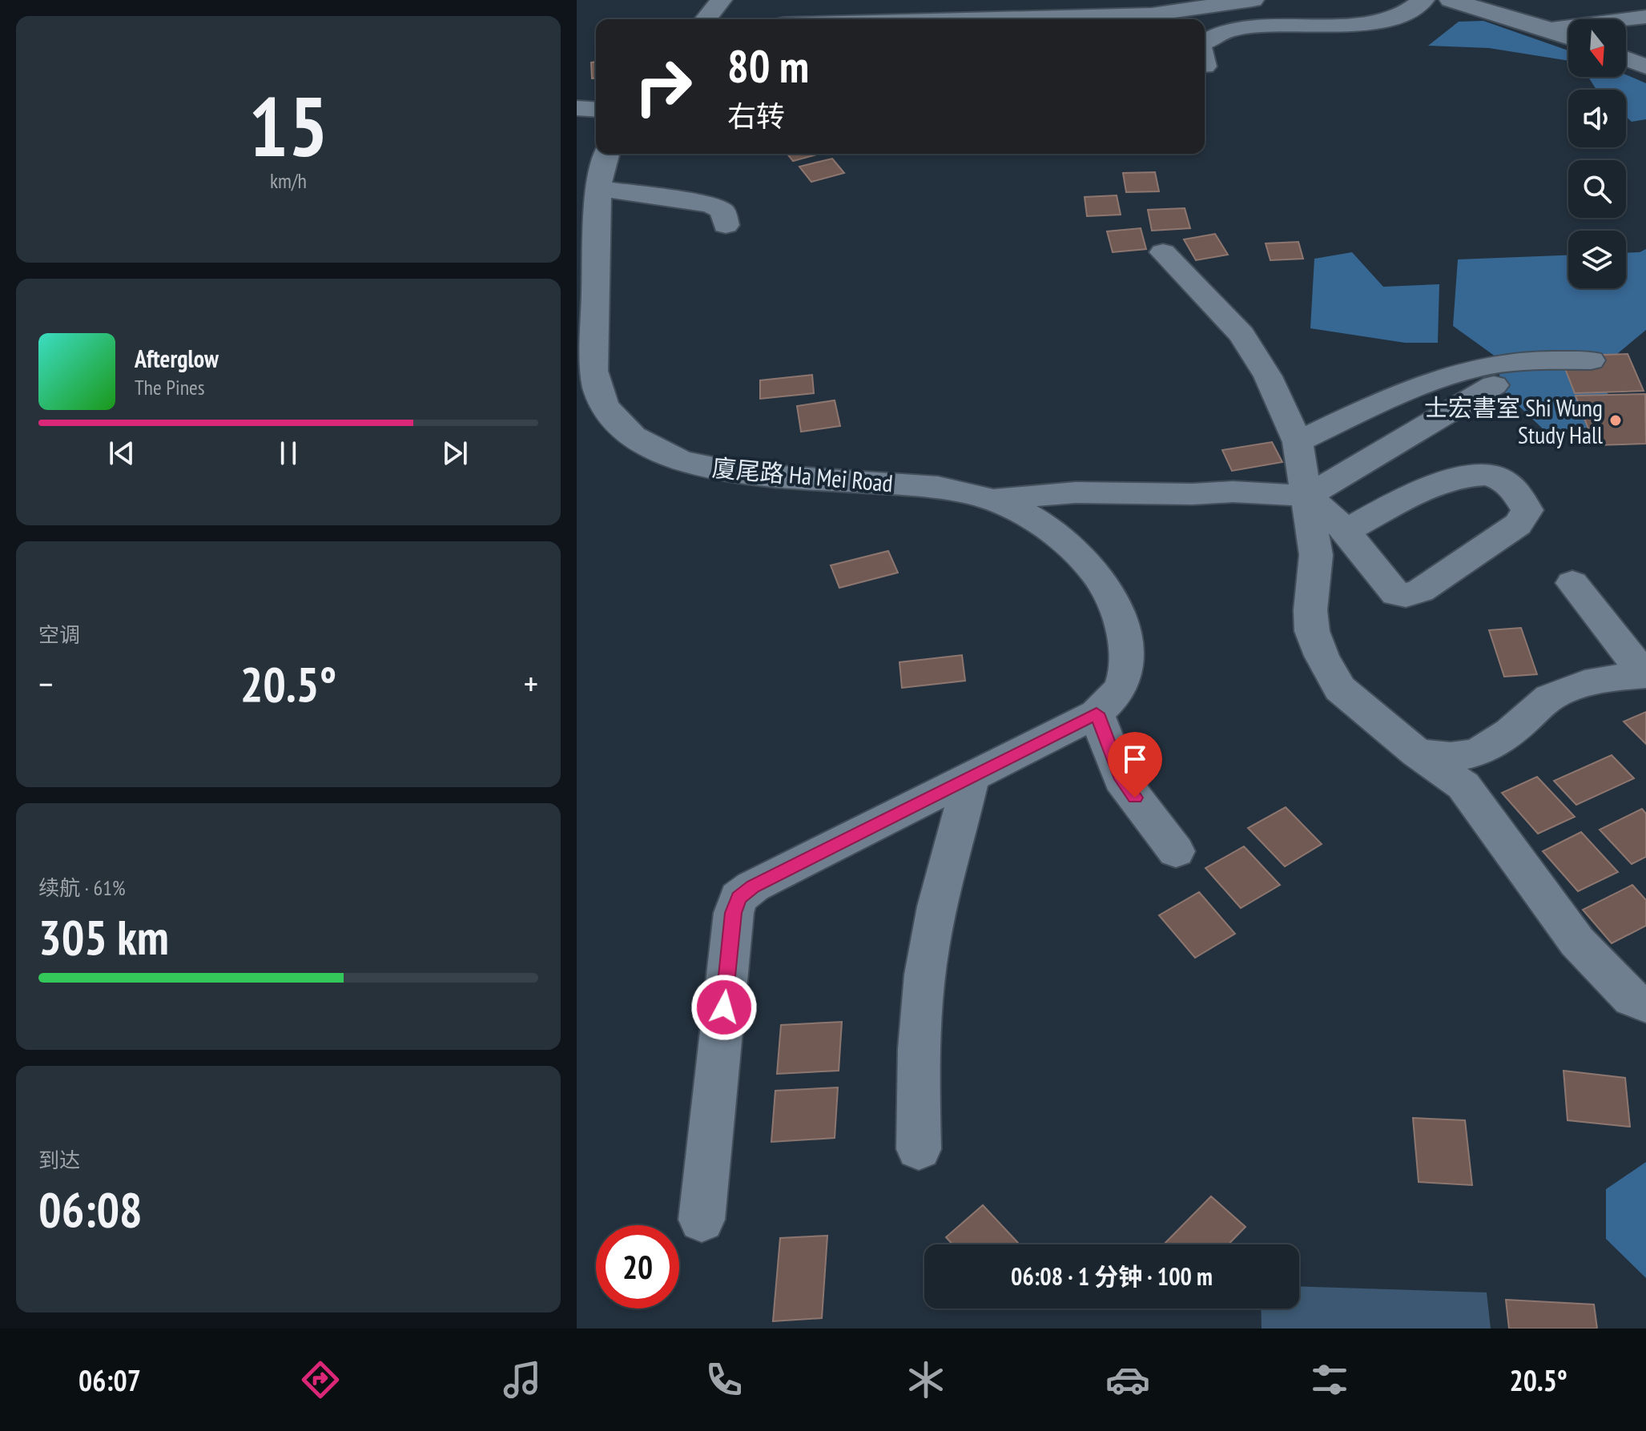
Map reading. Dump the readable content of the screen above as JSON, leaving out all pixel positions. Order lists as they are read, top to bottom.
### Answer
{
  "streets": {
    "street": ["廈尾路 Ha Mei Road"]
  },
  "places": ["士宏書室 Shi Wung Study Hall"],
  "north": "bottom",
  "page": {
    "tile": [
      ["15", "km/h"],
      "空调",
      ["续航 · 61%", "305 km"],
      ["到达", "06:08"]
    ],
    "turn": ["80 m", "右转"],
    "song": ["Afterglow", "The Pines"],
    "heat": ["−", "20.5°", "+"],
    "limit": "20",
    "trip": "06:08 · 1 分钟 · 100 m",
    "tabs": ["06:07", "20.5°"]
  }
}
